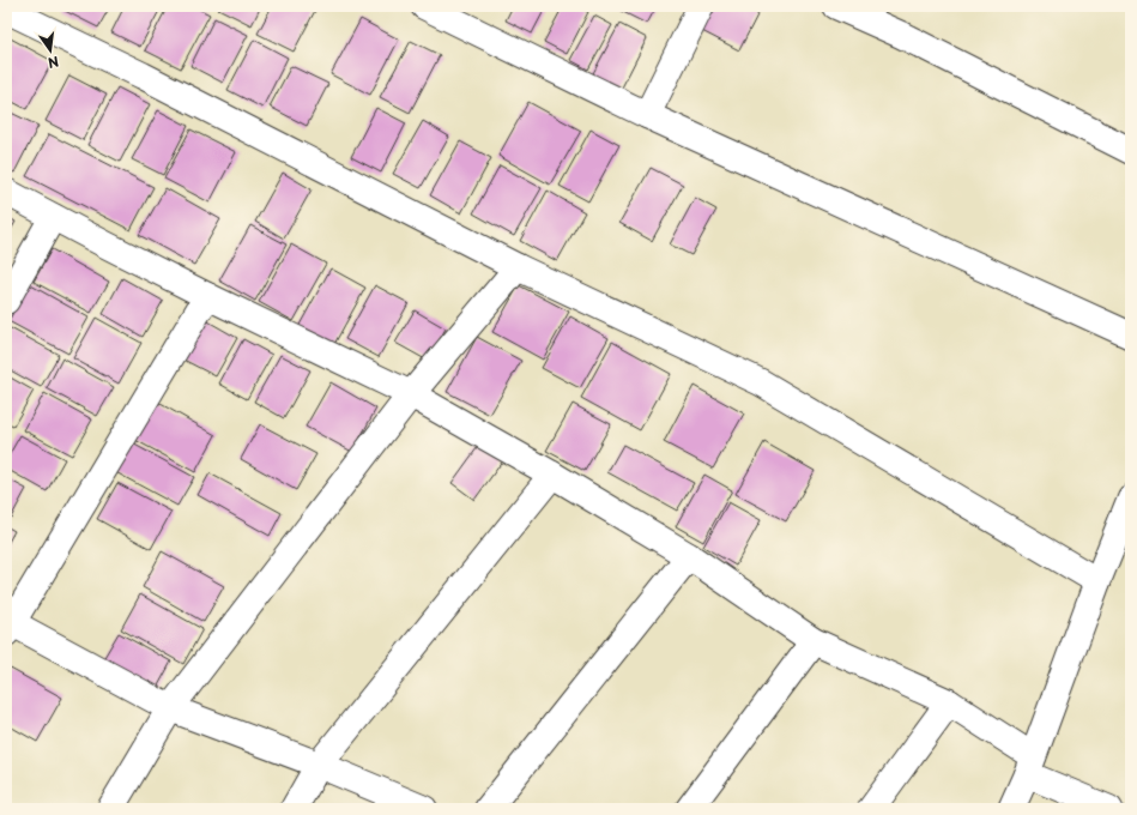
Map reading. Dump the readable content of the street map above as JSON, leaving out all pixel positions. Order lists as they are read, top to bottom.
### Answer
{
  "north": "bottom"
}
